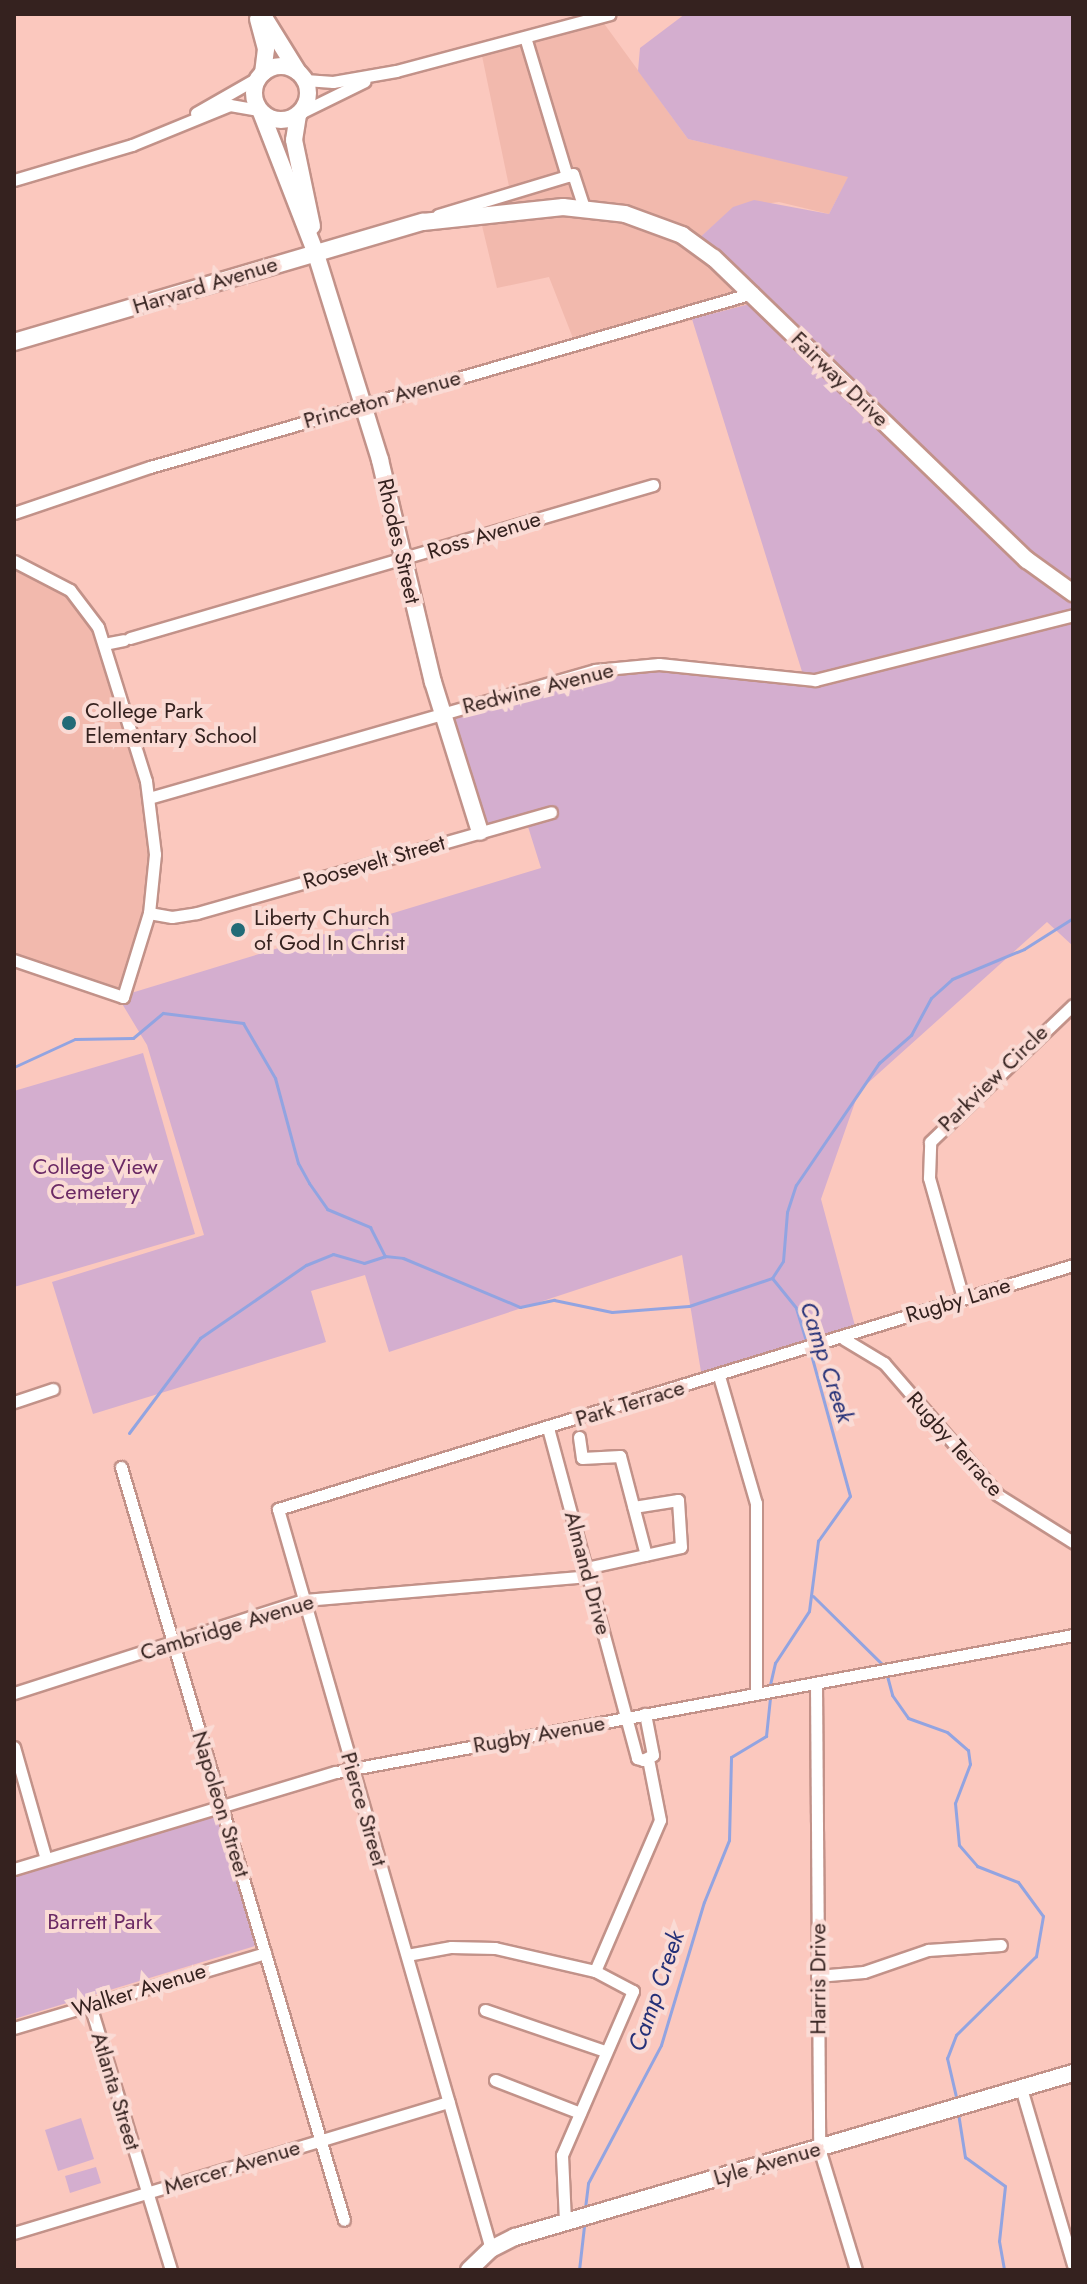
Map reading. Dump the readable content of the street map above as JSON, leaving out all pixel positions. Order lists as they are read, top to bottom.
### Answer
{
  "streets": {
    "street": [
      "Harvard Avenue",
      "Fairway Drive",
      "Princeton Avenue",
      "Ross Avenue",
      "Rhodes Street",
      "Redwine Avenue",
      "Roosevelt Street",
      "Parkview Circle",
      "Rugby Lane",
      "Park Terrace",
      "Rugby Terrace",
      "Almand Drive",
      "Cambridge Avenue",
      "Rugby Avenue",
      "Napoleon Street",
      "Pierce Street",
      "Harris Drive",
      "Walker Avenue",
      "Atlanta Street",
      "Lyle Avenue",
      "Mercer Avenue"
    ]
  },
  "crossings": [
    ["Harvard Avenue", "Fairway Drive"],
    ["Harvard Avenue", "Rhodes Street"],
    ["Fairway Drive", "Princeton Avenue"],
    ["Princeton Avenue", "Rhodes Street"],
    ["Ross Avenue", "Rhodes Street"],
    ["Rhodes Street", "Redwine Avenue"],
    ["Rhodes Street", "Roosevelt Street"],
    ["Parkview Circle", "Rugby Lane"],
    ["Rugby Lane", "Park Terrace"],
    ["Rugby Lane", "Rugby Terrace"],
    ["Park Terrace", "Rugby Terrace"],
    ["Park Terrace", "Almand Drive"],
    ["Park Terrace", "Pierce Street"],
    ["Almand Drive", "Cambridge Avenue"],
    ["Almand Drive", "Rugby Avenue"],
    ["Cambridge Avenue", "Napoleon Street"],
    ["Cambridge Avenue", "Pierce Street"],
    ["Rugby Avenue", "Napoleon Street"],
    ["Rugby Avenue", "Pierce Street"],
    ["Rugby Avenue", "Harris Drive"],
    ["Napoleon Street", "Walker Avenue"],
    ["Napoleon Street", "Mercer Avenue"],
    ["Pierce Street", "Lyle Avenue"],
    ["Pierce Street", "Mercer Avenue"],
    ["Harris Drive", "Lyle Avenue"],
    ["Walker Avenue", "Atlanta Street"],
    ["Atlanta Street", "Mercer Avenue"]
  ],
  "water": ["Camp Creek"],
  "parks": ["College View Cemetery", "Barrett Park"],
  "places": ["College Park Elementary School", "Liberty Church of God In Christ"]
}
